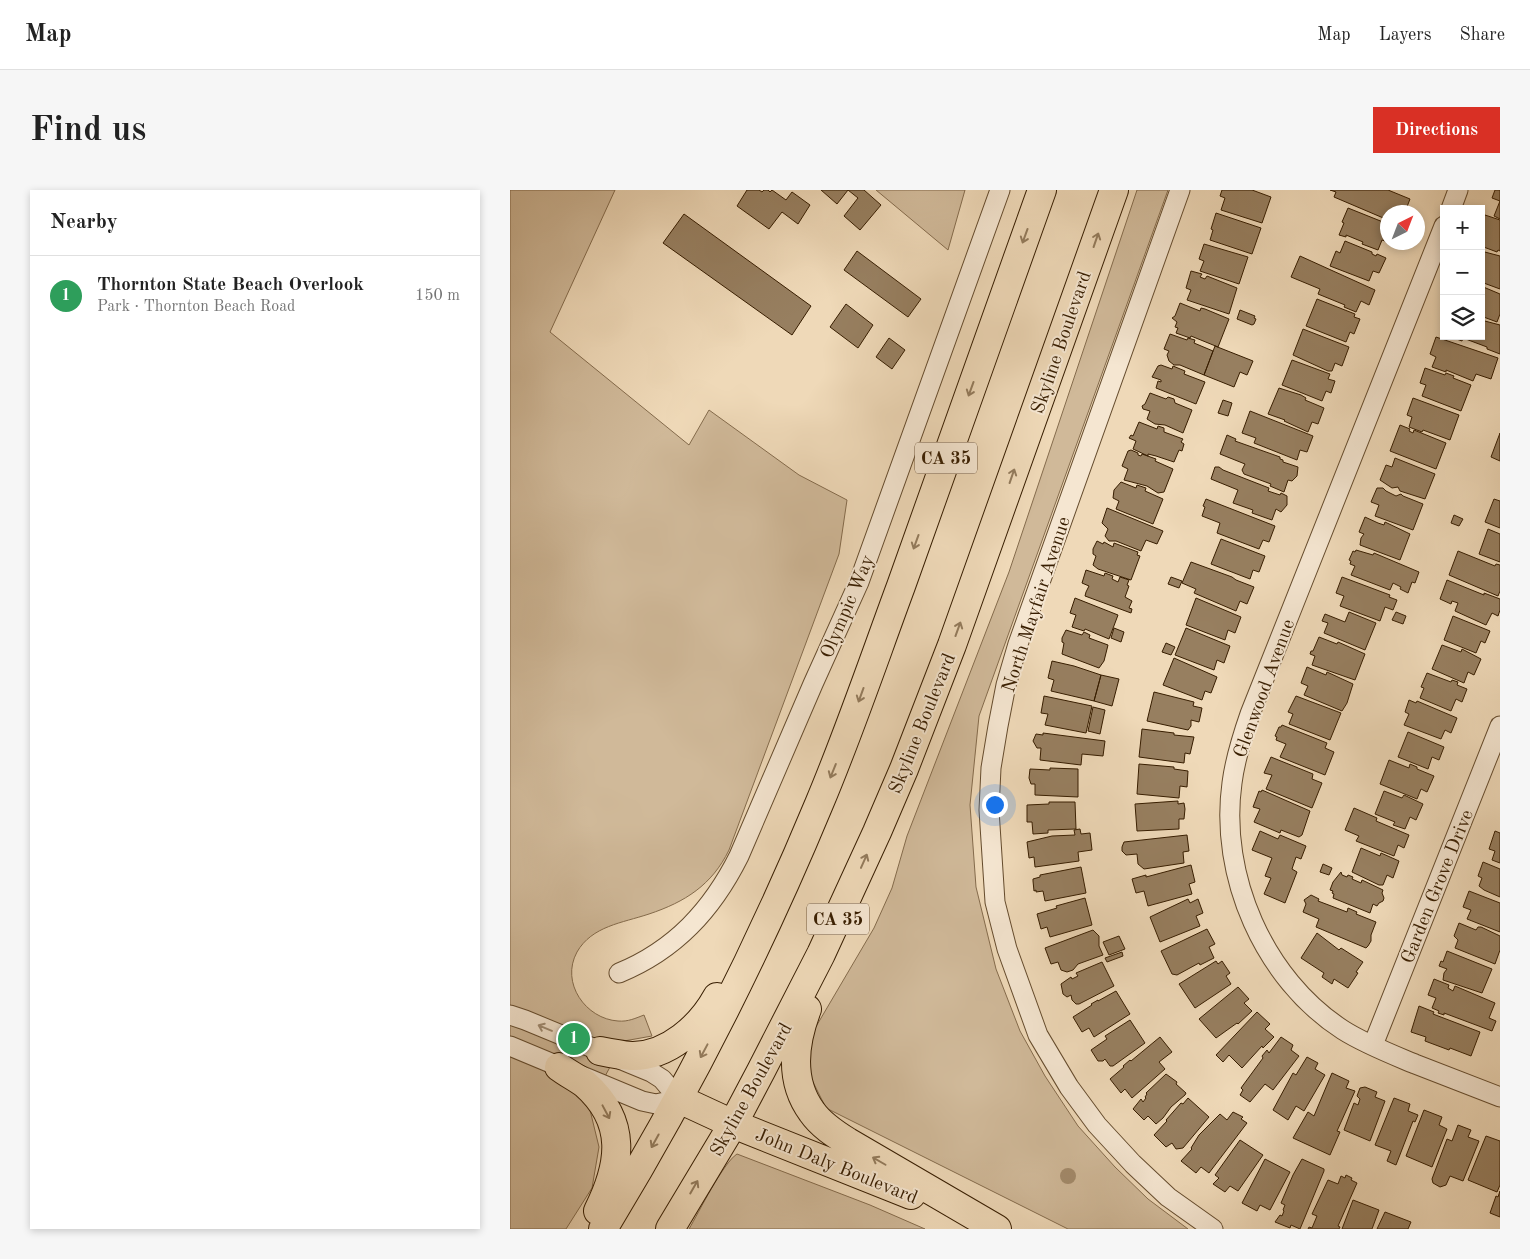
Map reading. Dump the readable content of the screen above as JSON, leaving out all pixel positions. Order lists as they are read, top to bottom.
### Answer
{
  "streets": {
    "main road": ["Skyline Boulevard", "CA 35", "John Daly Boulevard"],
    "street": [
      "North Mayfair Avenue",
      "Olympic Way",
      "Glenwood Avenue",
      "Garden Grove Drive"
    ]
  },
  "crossings": [
    ["Skyline Boulevard", "John Daly Boulevard"],
    ["CA 35", "John Daly Boulevard"],
    ["Glenwood Avenue", "Garden Grove Drive"]
  ],
  "north": "top right",
  "page": {
    "header": "Map",
    "nav": ["Map", "Layers", "Share"],
    "buttons": "Directions",
    "title": "Find us",
    "heading": "Nearby",
    "map_buttons": ["+", "−"],
    "list": [
      {
        "mark": "1",
        "name": "Thornton State Beach Overlook",
        "note": "Park · Thornton Beach Road",
        "value": "150 m"
      }
    ],
    "pins": "1"
  }
}
